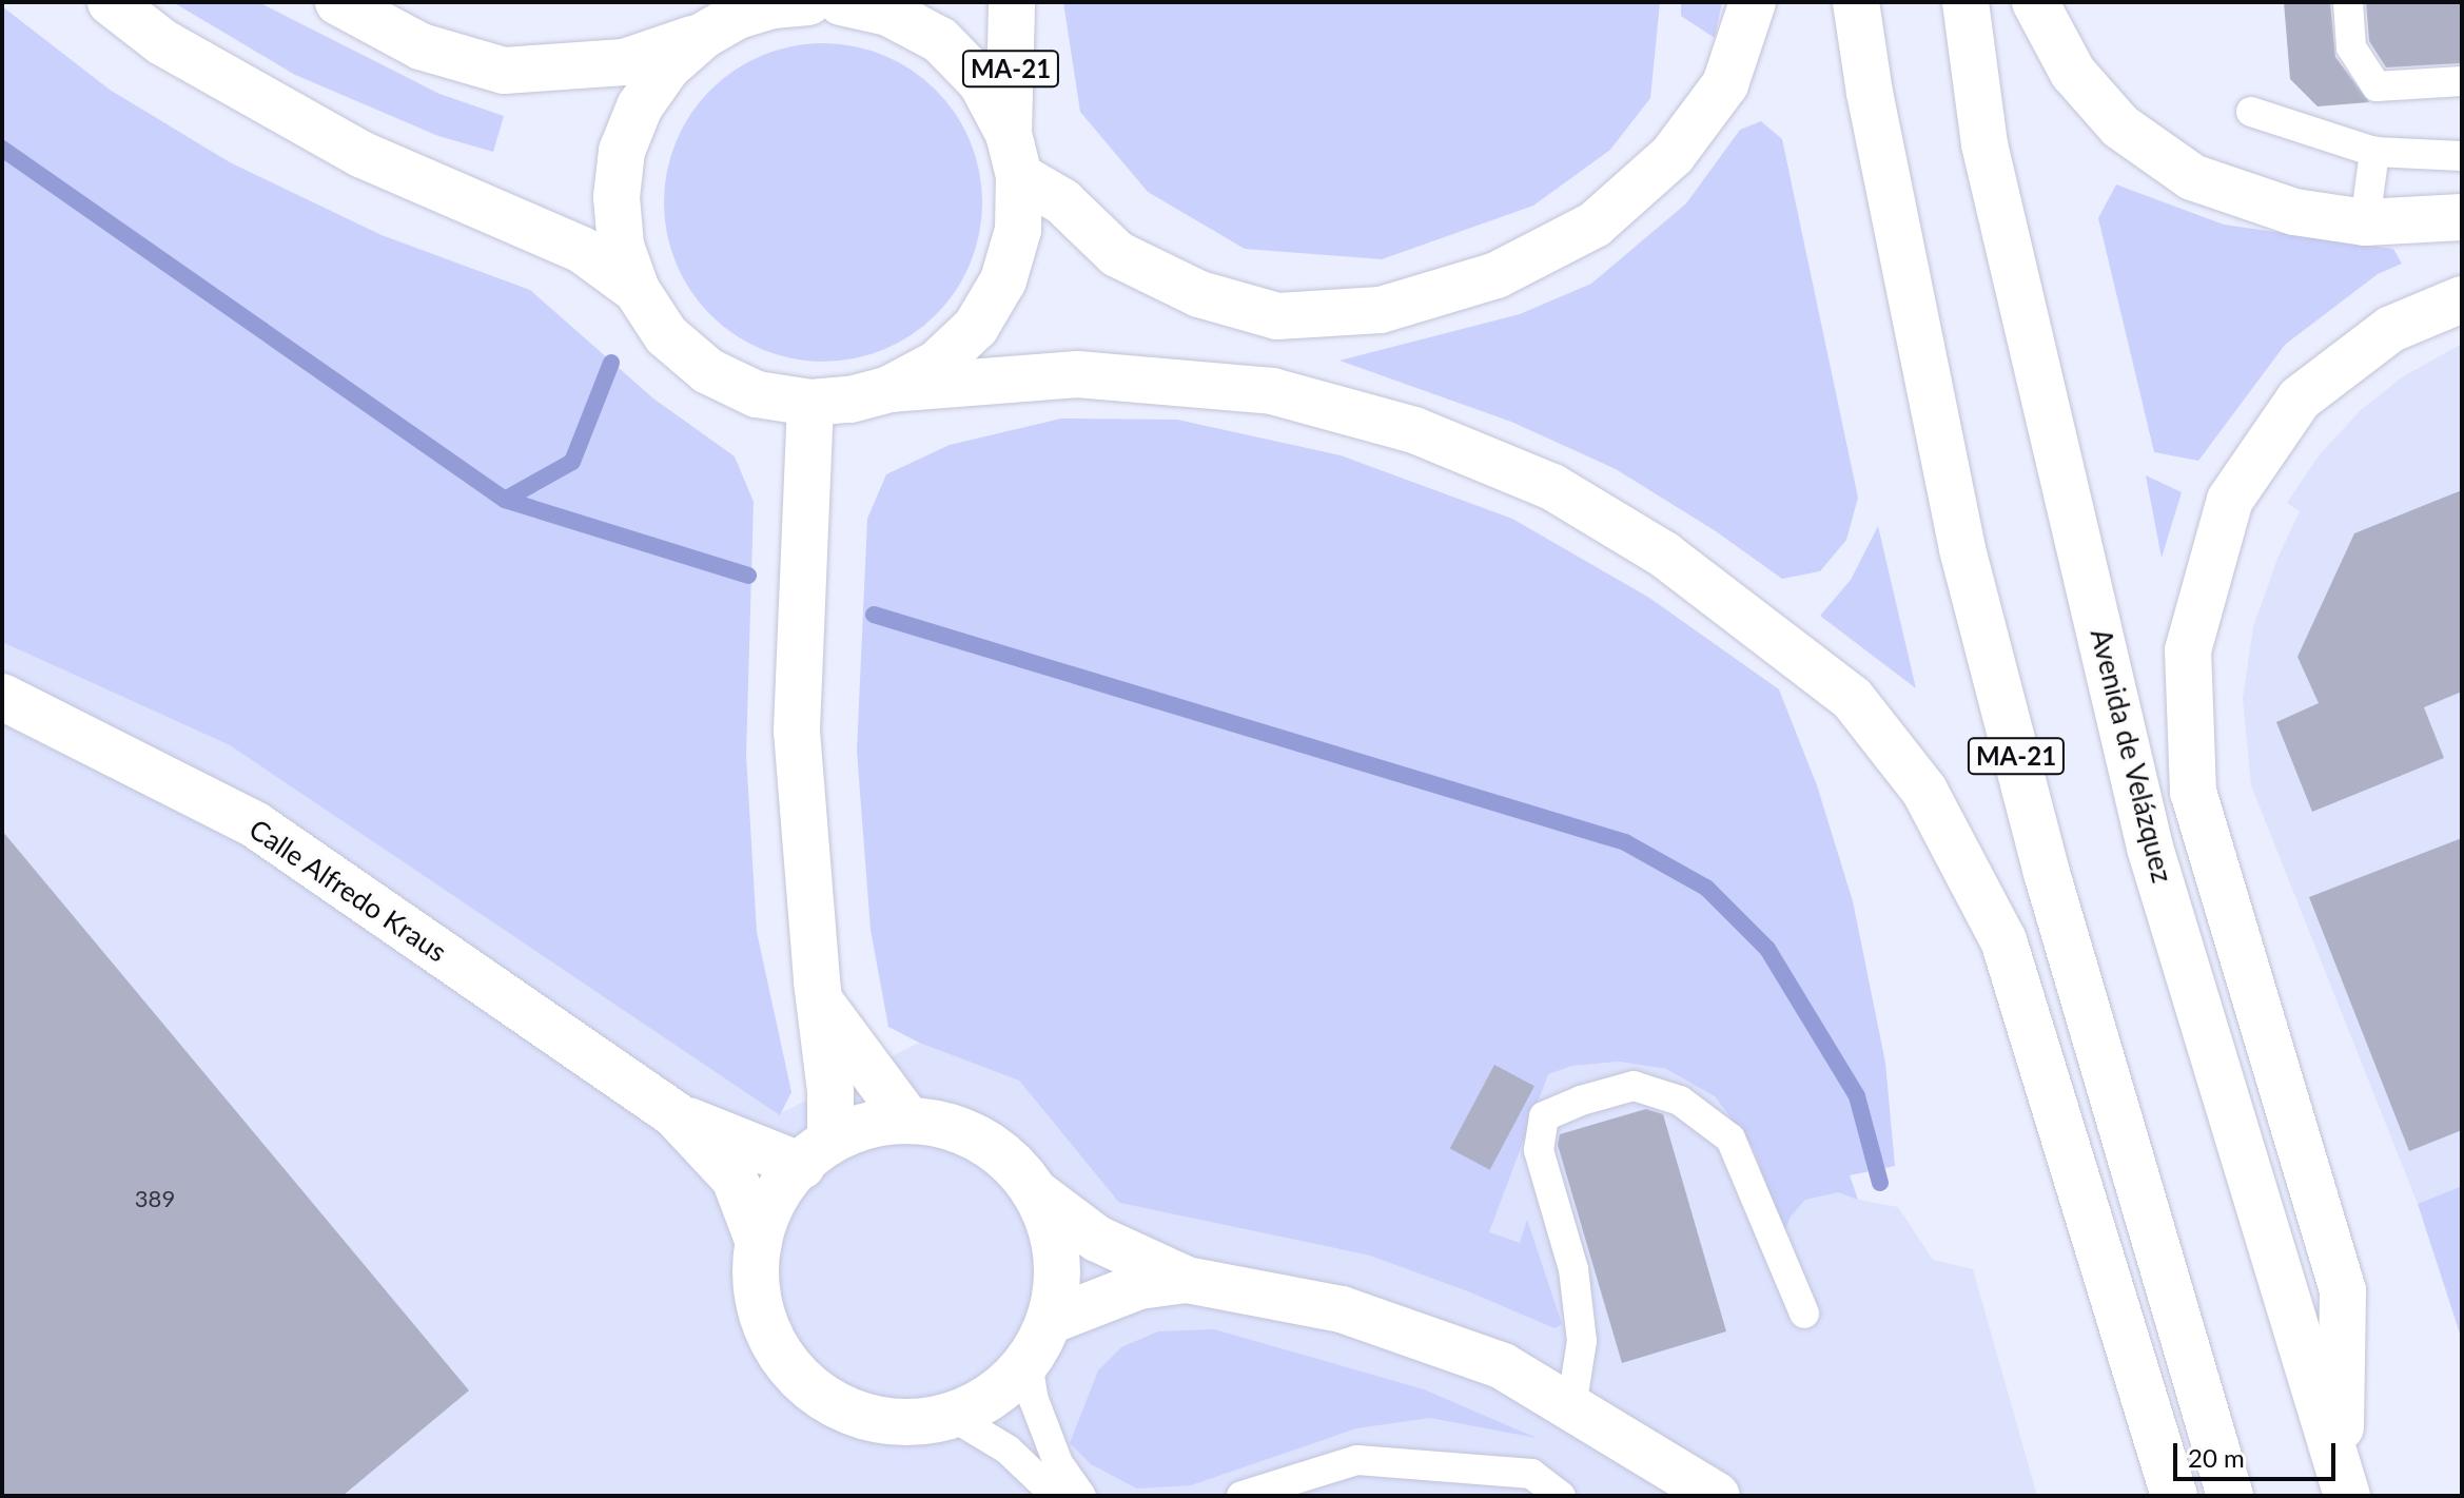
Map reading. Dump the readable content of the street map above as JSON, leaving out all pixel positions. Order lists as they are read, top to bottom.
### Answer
{
  "streets": {
    "main road": ["MA-21", "Avenida de Velázquez", "Calle Alfredo Kraus"]
  },
  "house_numbers": ["389"],
  "scale_bar": "20 m"
}
